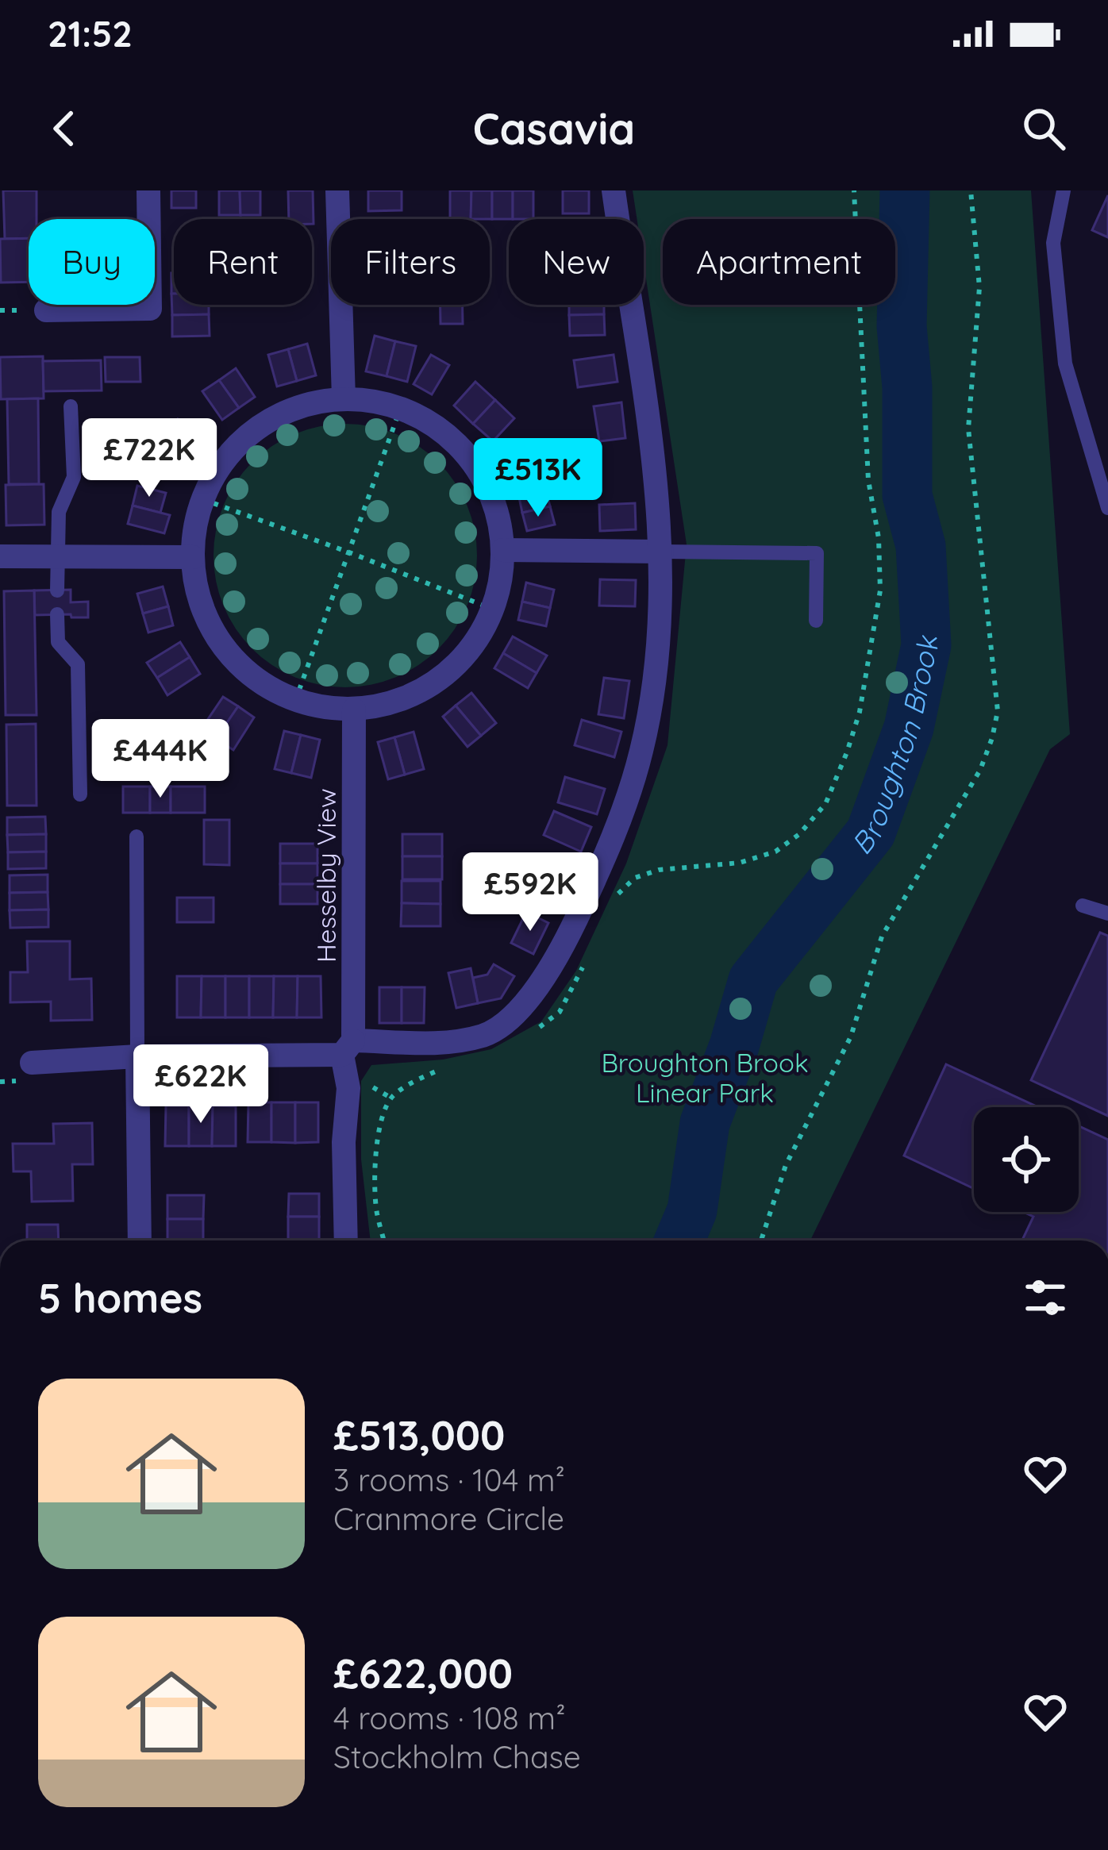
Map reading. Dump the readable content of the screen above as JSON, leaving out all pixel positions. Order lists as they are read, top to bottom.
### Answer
{
  "streets": {
    "street": ["Hesselby View"]
  },
  "water": ["Broughton Brook"],
  "parks": ["Broughton Brook Linear Park"],
  "page": {
    "status": "21:52",
    "header": "Casavia",
    "chip": [
      "Buy",
      "Rent",
      "Filters",
      "New",
      "Apartment"
    ],
    "price": [
      "£722K",
      "£513K",
      "£444K",
      "£592K",
      "£622K"
    ],
    "heading": "5 homes",
    "list": [
      {
        "name": "£513,000",
        "note": "3 rooms · 104 m² · Cranmore Circle"
      },
      {
        "name": "£622,000",
        "note": "4 rooms · 108 m² · Stockholm Chase"
      }
    ]
  }
}
